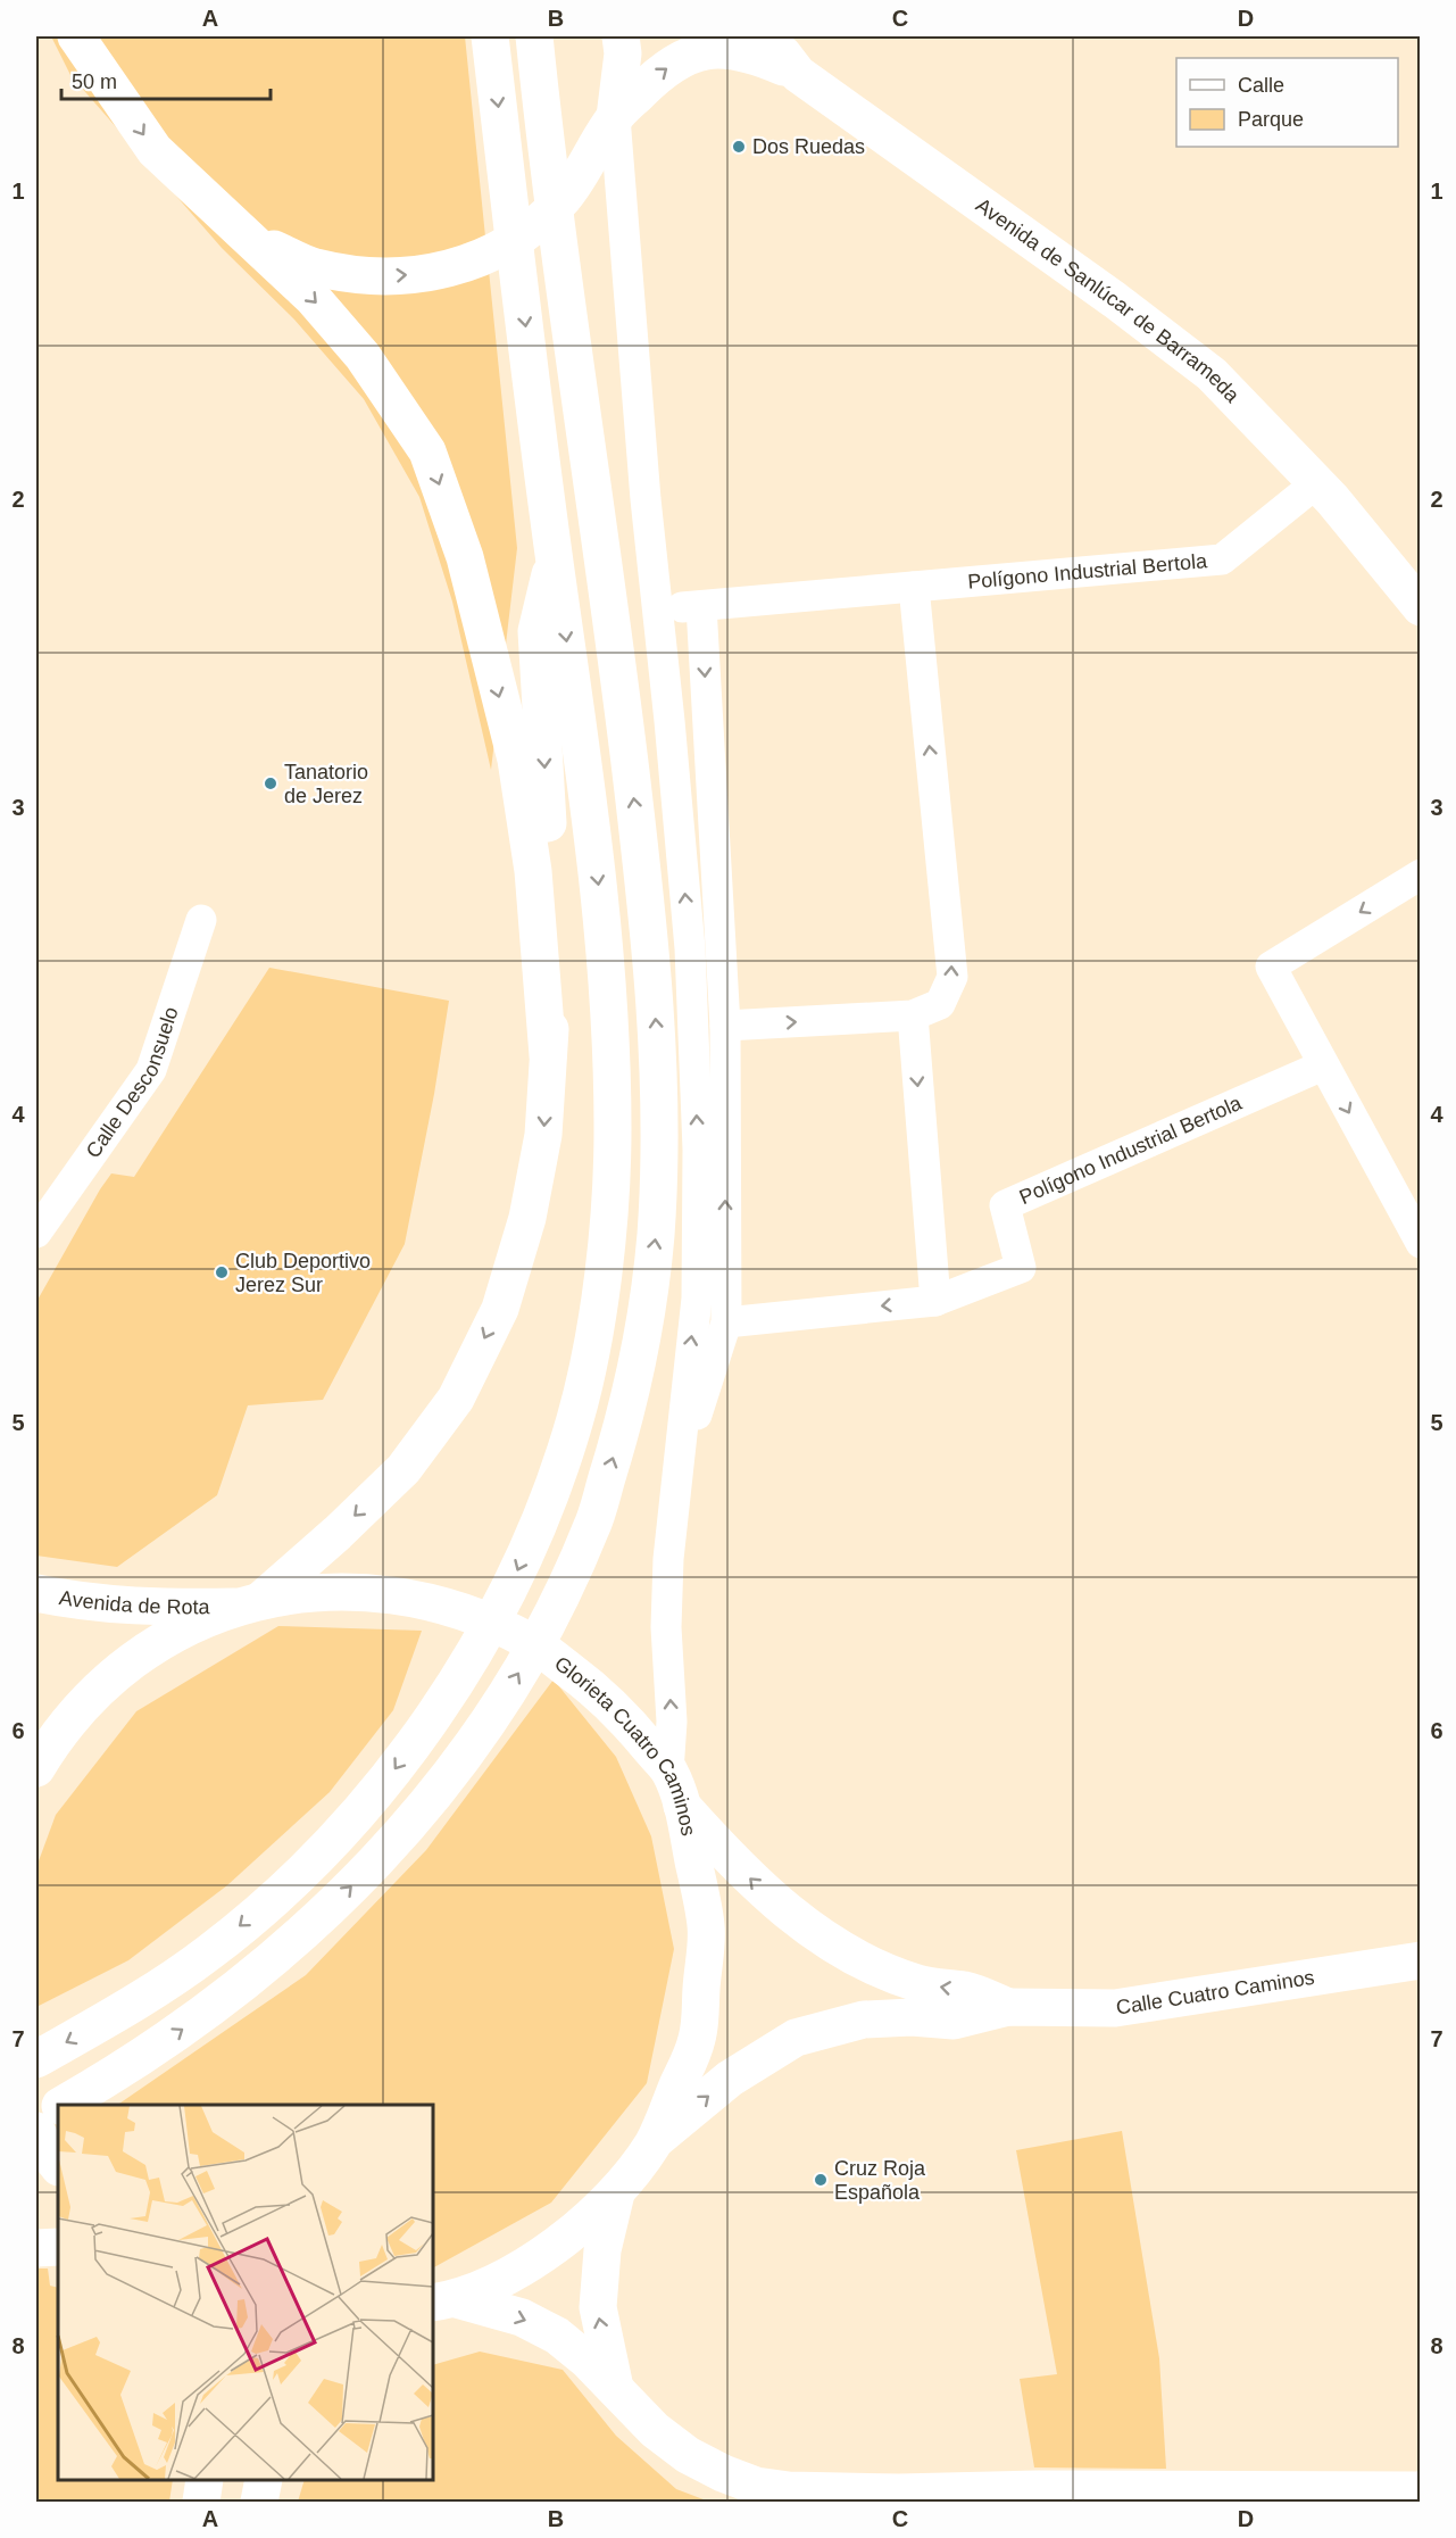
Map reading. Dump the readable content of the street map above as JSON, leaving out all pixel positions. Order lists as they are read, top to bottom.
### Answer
{
  "streets": {
    "main road": [
      "Avenida de Sanlúcar de Barrameda",
      "Avenida de Rota",
      "Glorieta Cuatro Caminos",
      "Calle Cuatro Caminos"
    ],
    "street": ["Polígono Industrial Bertola", "Calle Desconsuelo"]
  },
  "crossings": [
    ["Avenida de Sanlúcar de Barrameda", "Polígono Industrial Bertola"],
    ["Avenida de Rota", "Glorieta Cuatro Caminos"],
    ["Glorieta Cuatro Caminos", "Calle Cuatro Caminos"]
  ],
  "places": [
    "Dos Ruedas",
    "Tanatorio de Jerez",
    "Club Deportivo Jerez Sur",
    "Cruz Roja Española"
  ],
  "legend": ["Calle", "Parque"],
  "scale_bar": "50 m",
  "grid": {
    "columns": [
      "A",
      "B",
      "C",
      "D"
    ],
    "rows": [
      "1",
      "2",
      "3",
      "4",
      "5",
      "6",
      "7",
      "8"
    ]
  }
}
